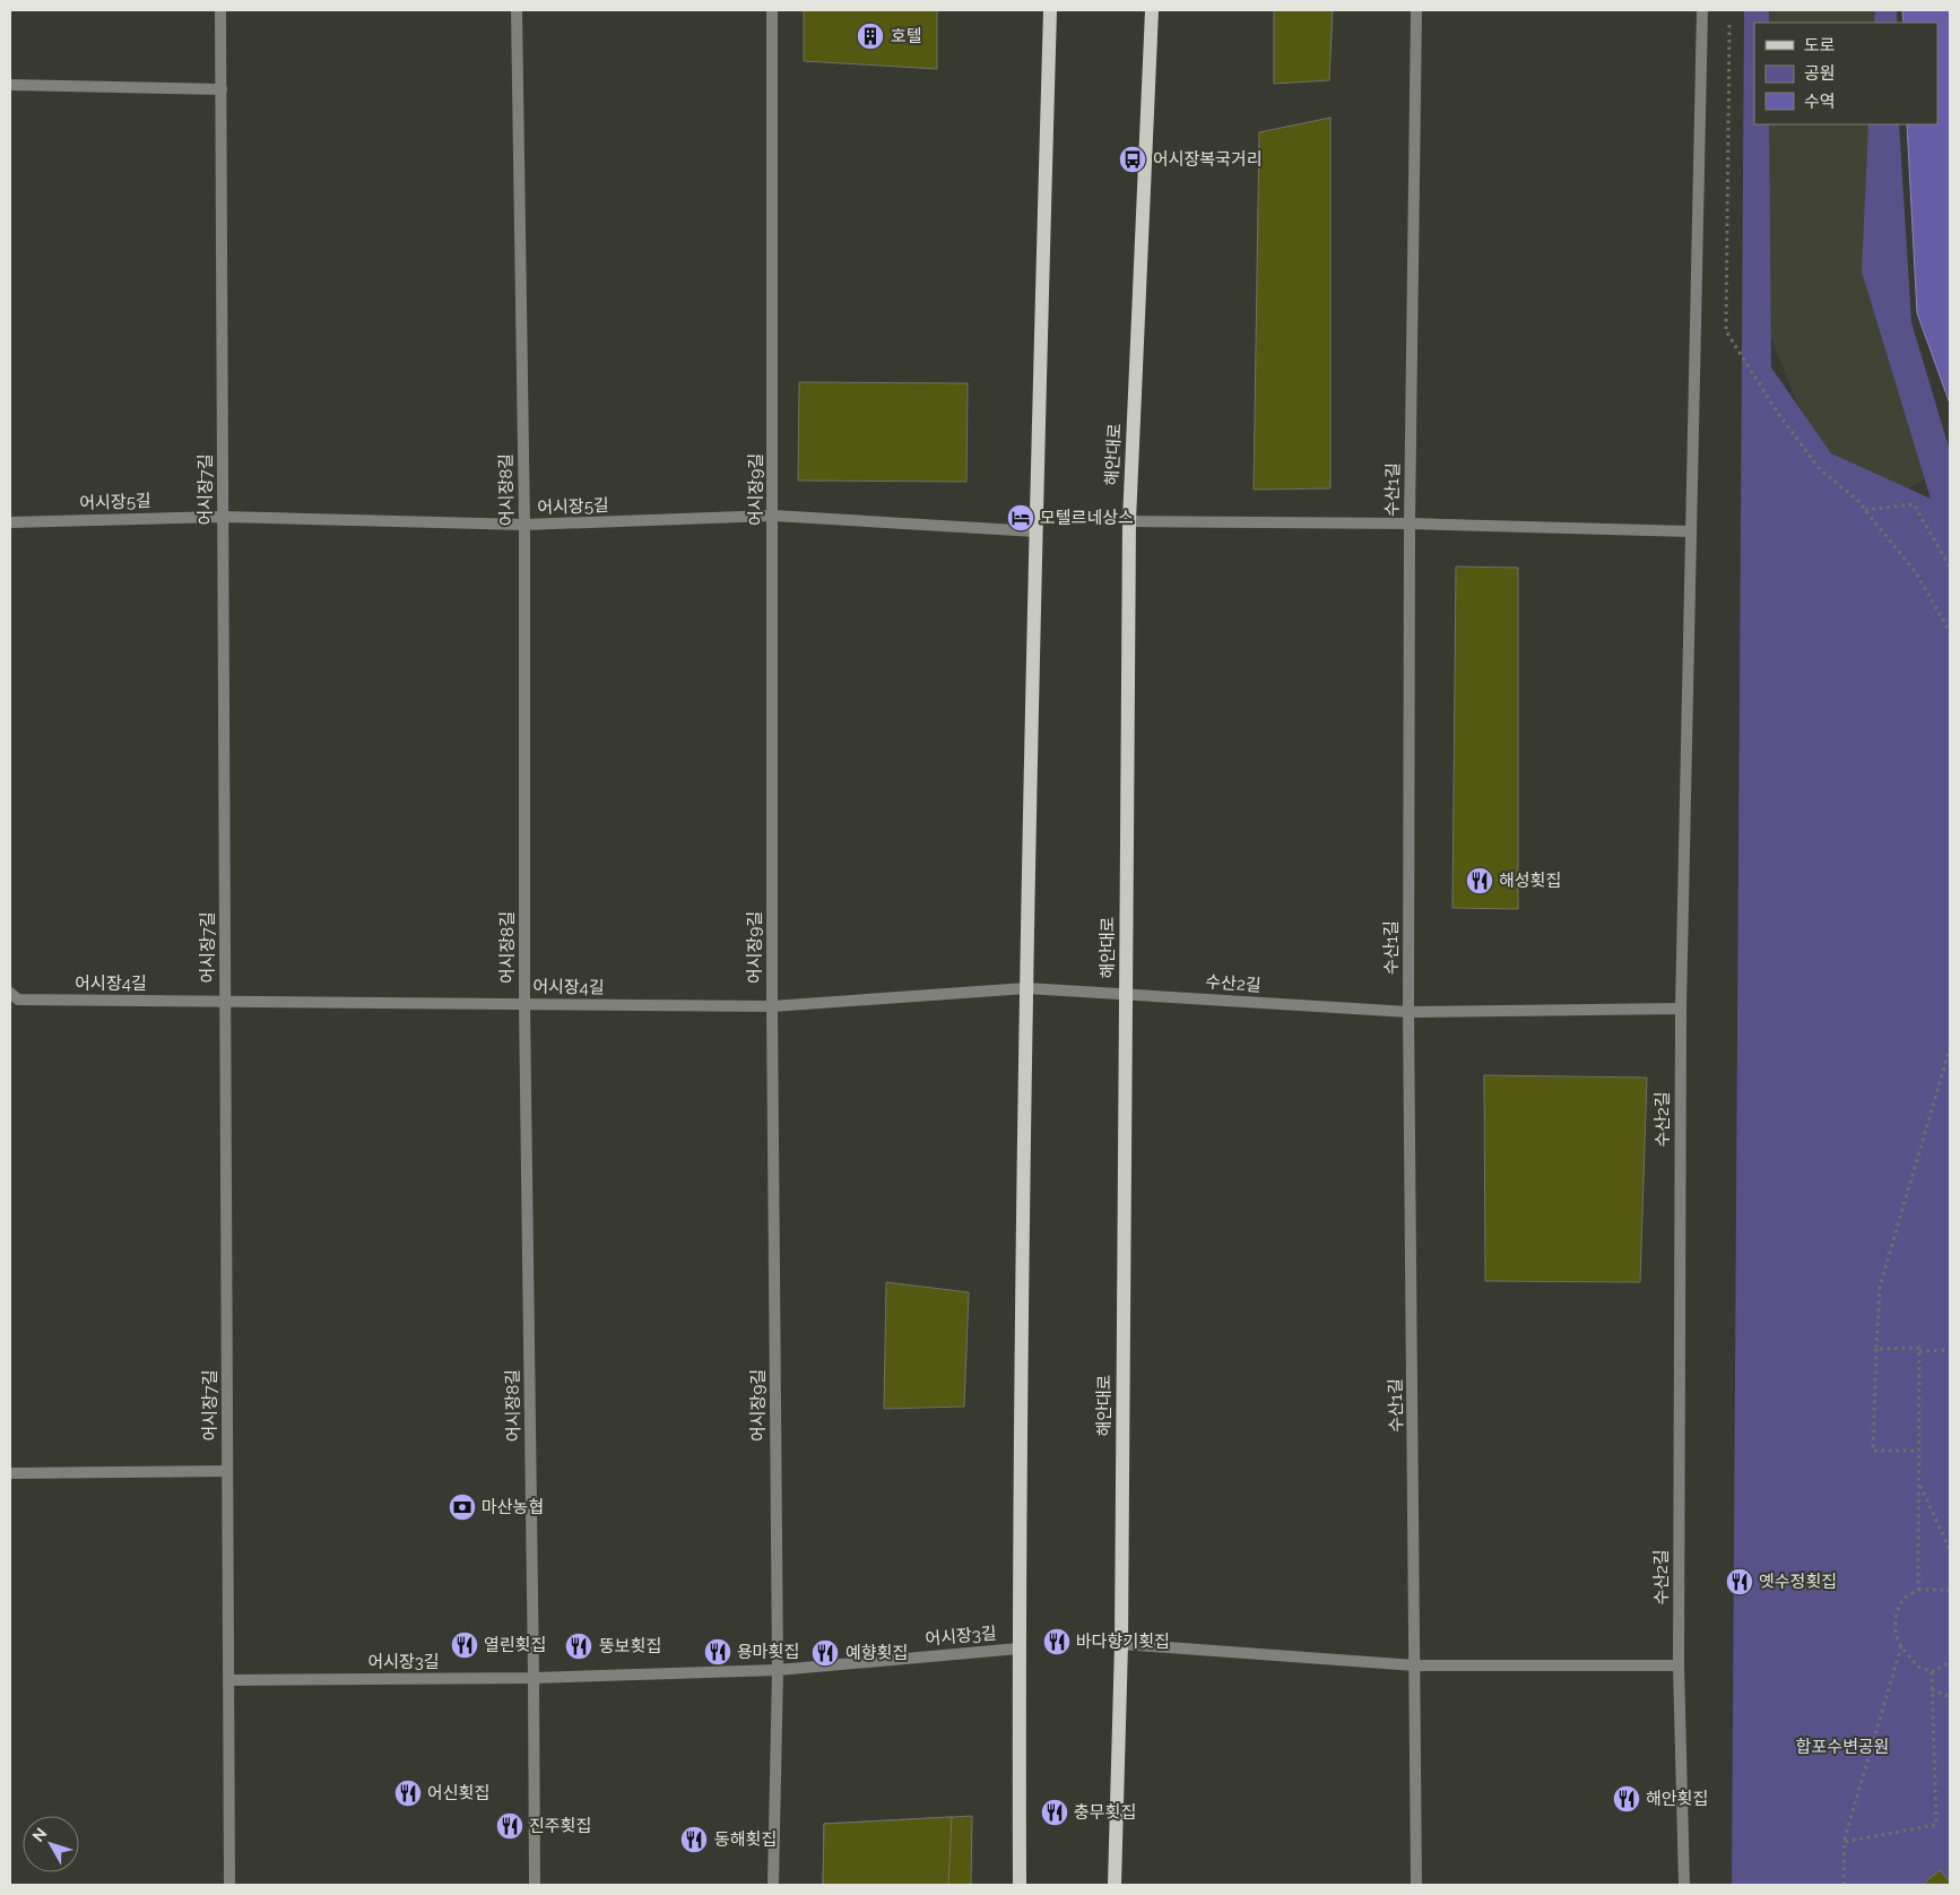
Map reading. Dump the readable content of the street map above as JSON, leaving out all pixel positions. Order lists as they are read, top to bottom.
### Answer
{
  "streets": {
    "main road": ["해안대로"],
    "street": [
      "어시장7길",
      "어시장8길",
      "어시장9길",
      "수산1길",
      "어시장5길",
      "어시장4길",
      "수산2길",
      "어시장3길"
    ]
  },
  "crossings": [
    ["해안대로", "수산2길"],
    ["어시장7길", "어시장5길"],
    ["어시장7길", "어시장4길"],
    ["어시장7길", "어시장3길"],
    ["어시장8길", "어시장5길"],
    ["어시장8길", "어시장4길"],
    ["어시장8길", "어시장3길"],
    ["어시장9길", "어시장5길"],
    ["어시장9길", "어시장4길"],
    ["어시장9길", "어시장3길"],
    ["수산1길", "수산2길"],
    ["어시장4길", "수산2길"]
  ],
  "parks": ["합포수변공원"],
  "places": {
    "building": ["호텔"],
    "bus stop": ["어시장복국거리"],
    "hotel": ["모텔르네상스"],
    "restaurant": [
      "해성횟집",
      "옛수정횟집",
      "바다향기횟집",
      "열린횟집",
      "뚱보횟집",
      "용마횟집",
      "예향횟집",
      "어신횟집",
      "해안횟집",
      "충무횟집",
      "진주횟집",
      "동해횟집"
    ],
    "bank": ["마산농협"]
  },
  "legend": ["도로", "공원", "수역"],
  "north": "top left"
}
